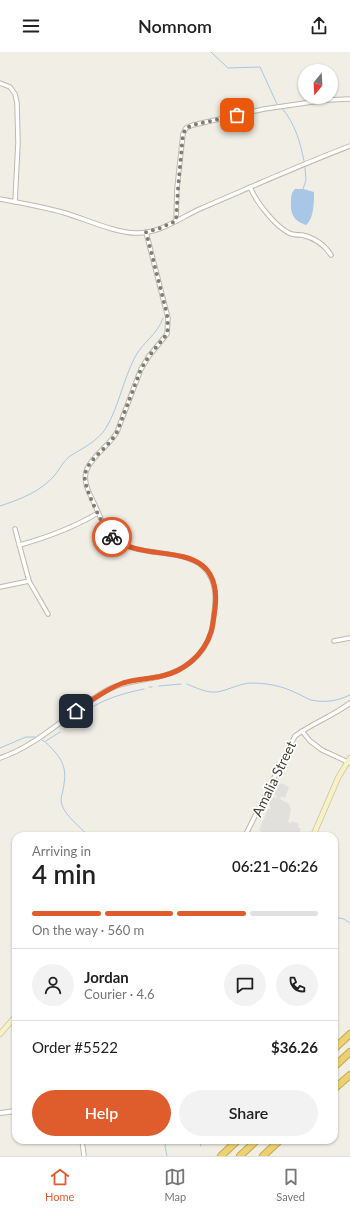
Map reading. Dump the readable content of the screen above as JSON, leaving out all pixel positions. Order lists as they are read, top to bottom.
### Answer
{
  "streets": {
    "street": ["Amalia Street"]
  },
  "north": "bottom",
  "page": {
    "header": "Nomnom",
    "heading": ["4 min", "Arriving in", "06:21–06:26"],
    "panel": [
      "Jordan",
      "Courier · 4.6",
      "Order #5522",
      "$36.26"
    ],
    "bar": "On the way · 560 m",
    "buttons": ["Help", "Share"],
    "tabs": ["Home", "Map", "Saved"]
  }
}
